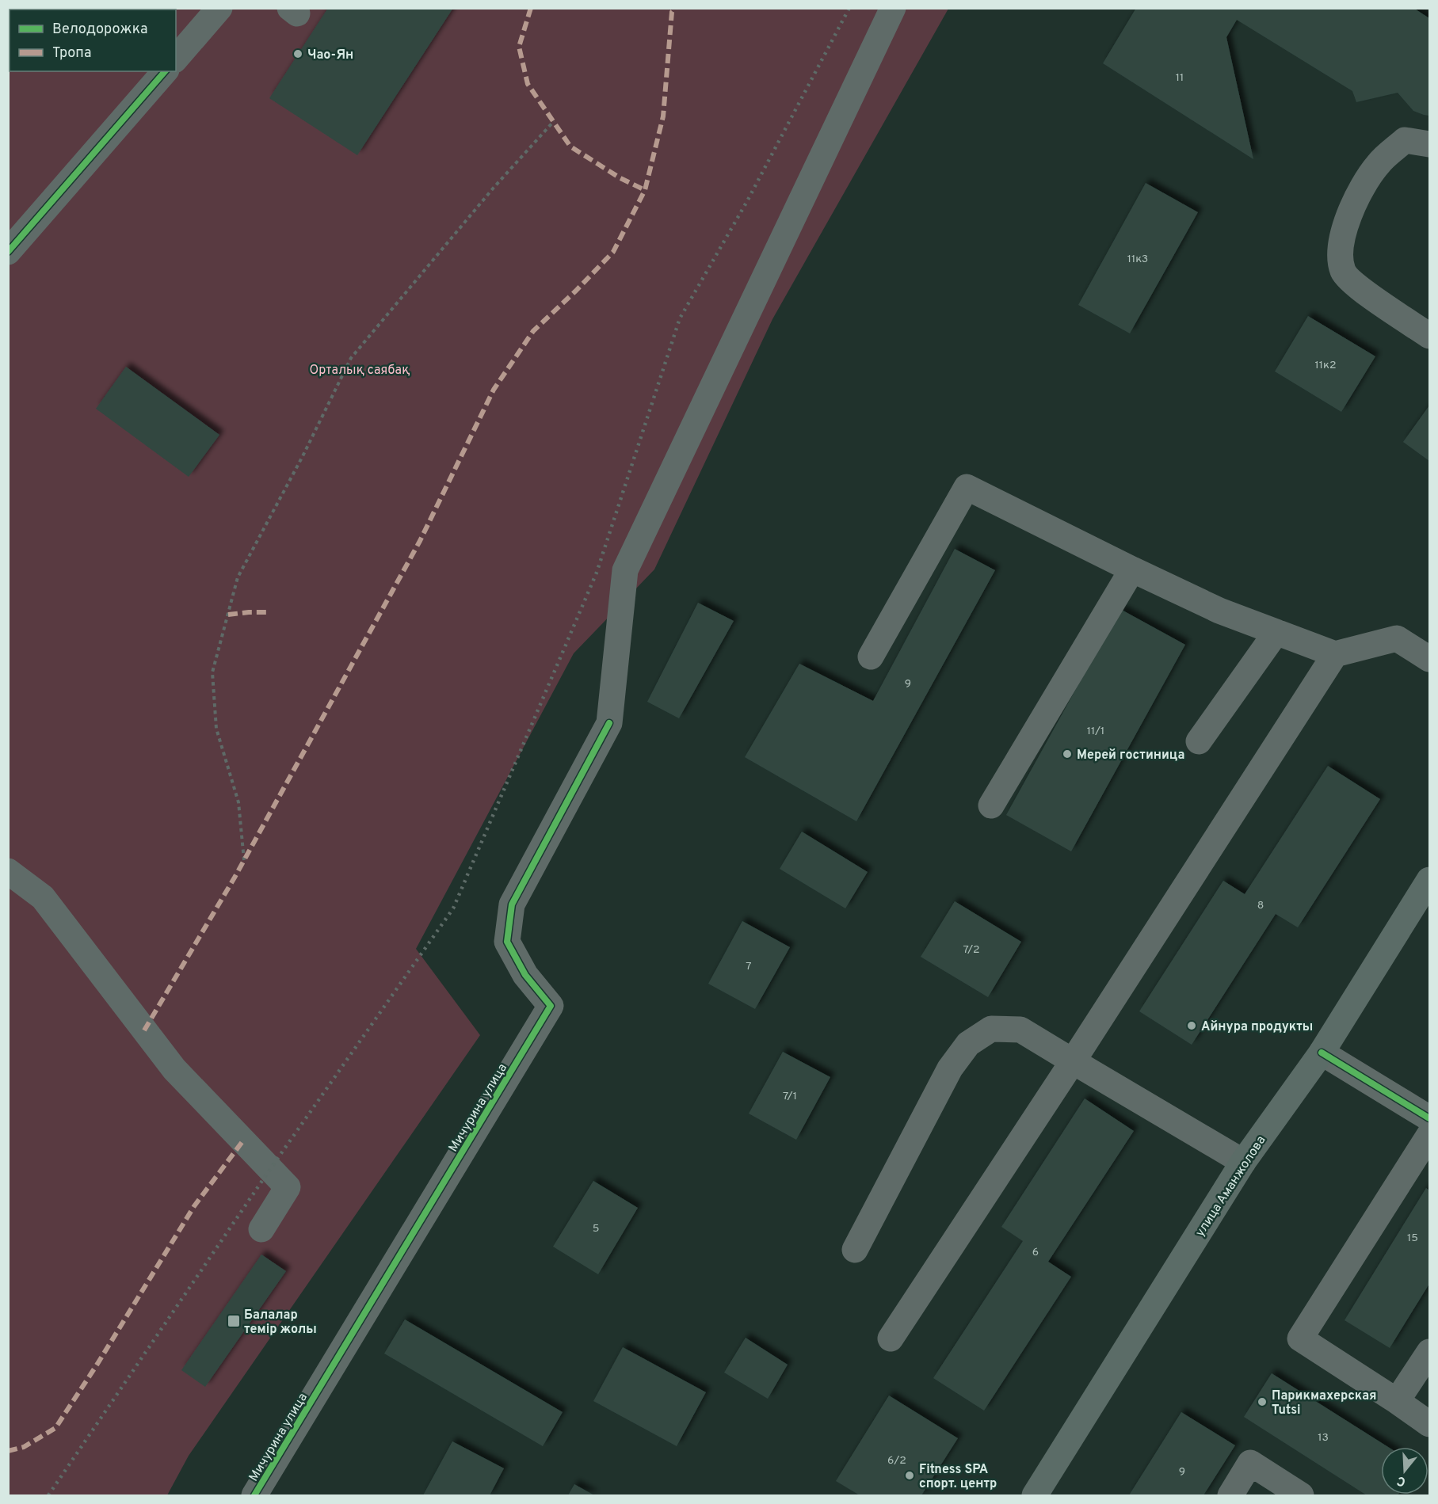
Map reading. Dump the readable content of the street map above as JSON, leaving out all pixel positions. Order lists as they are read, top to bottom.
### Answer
{
  "streets": {
    "main road": ["улица Аманжолова"],
    "street": ["Мичурина улица"]
  },
  "parks": ["Орталық саябақ"],
  "places": {
    "other": [
      "Чао-Ян",
      "Мерей гостиница",
      "Айнура продукты",
      "Парикмахерская Tutsi",
      "Fitness SPA спорт. центр"
    ],
    "transit": ["Балалар темір жолы"]
  },
  "house_numbers": [
    "11",
    "11к3",
    "11к2",
    "9",
    "11/1",
    "8",
    "7/2",
    "7",
    "7/1",
    "5",
    "15",
    "6",
    "13",
    "6/2",
    "9"
  ],
  "legend": ["Велодорожка", "Тропа"],
  "north": "bottom"
}
